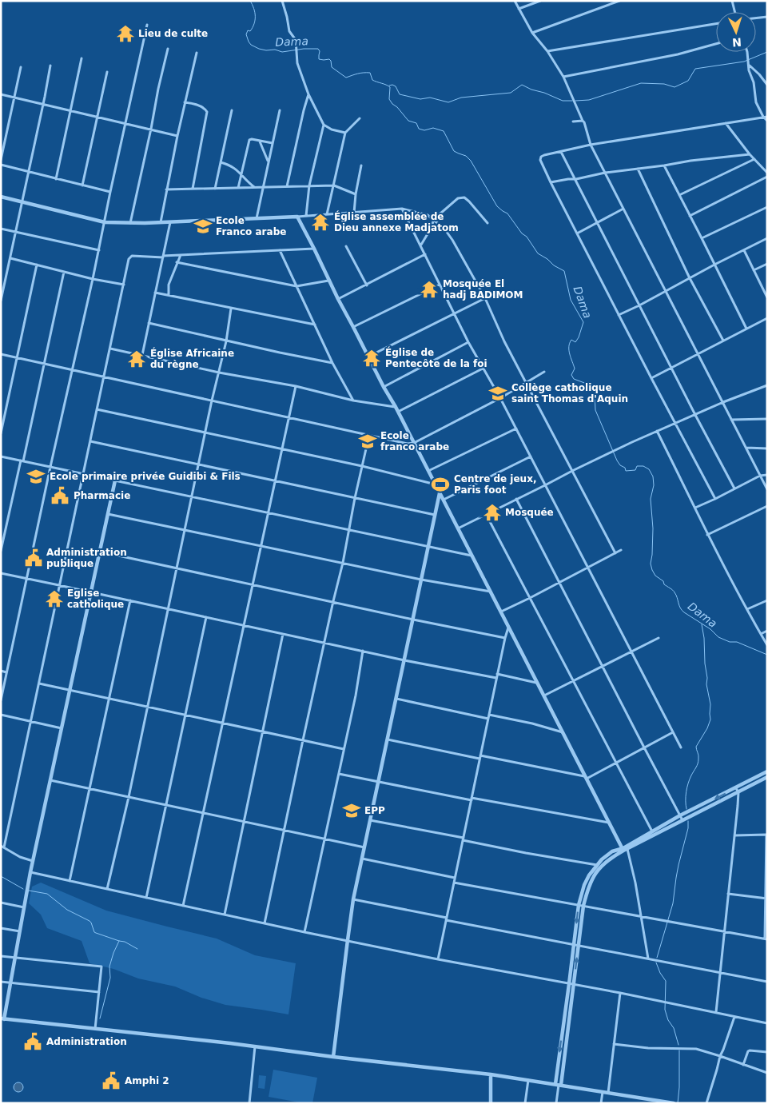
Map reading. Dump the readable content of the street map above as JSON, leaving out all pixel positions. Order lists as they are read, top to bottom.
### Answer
{
  "water": ["Dama"],
  "places": {
    "temple": [
      "Lieu de culte",
      "Église assemblée de Dieu annexe Madjatom",
      "Mosquée El hadj BADIMOM",
      "Église de Pentecôte de la foi",
      "Église Africaine du règne",
      "Mosquée",
      "Eglise catholique"
    ],
    "school or university": [
      "Ecole Franco arabe",
      "Collège catholique saint Thomas d'Aquin",
      "Ecole franco arabe",
      "Ecole primaire privée Guidibi & Fils",
      "EPP"
    ],
    "sports": ["Centre de jeux, Paris foot"],
    "public building": [
      "Pharmacie",
      "Administration publique",
      "Administration",
      "Amphi 2"
    ]
  },
  "north": "bottom"
}
